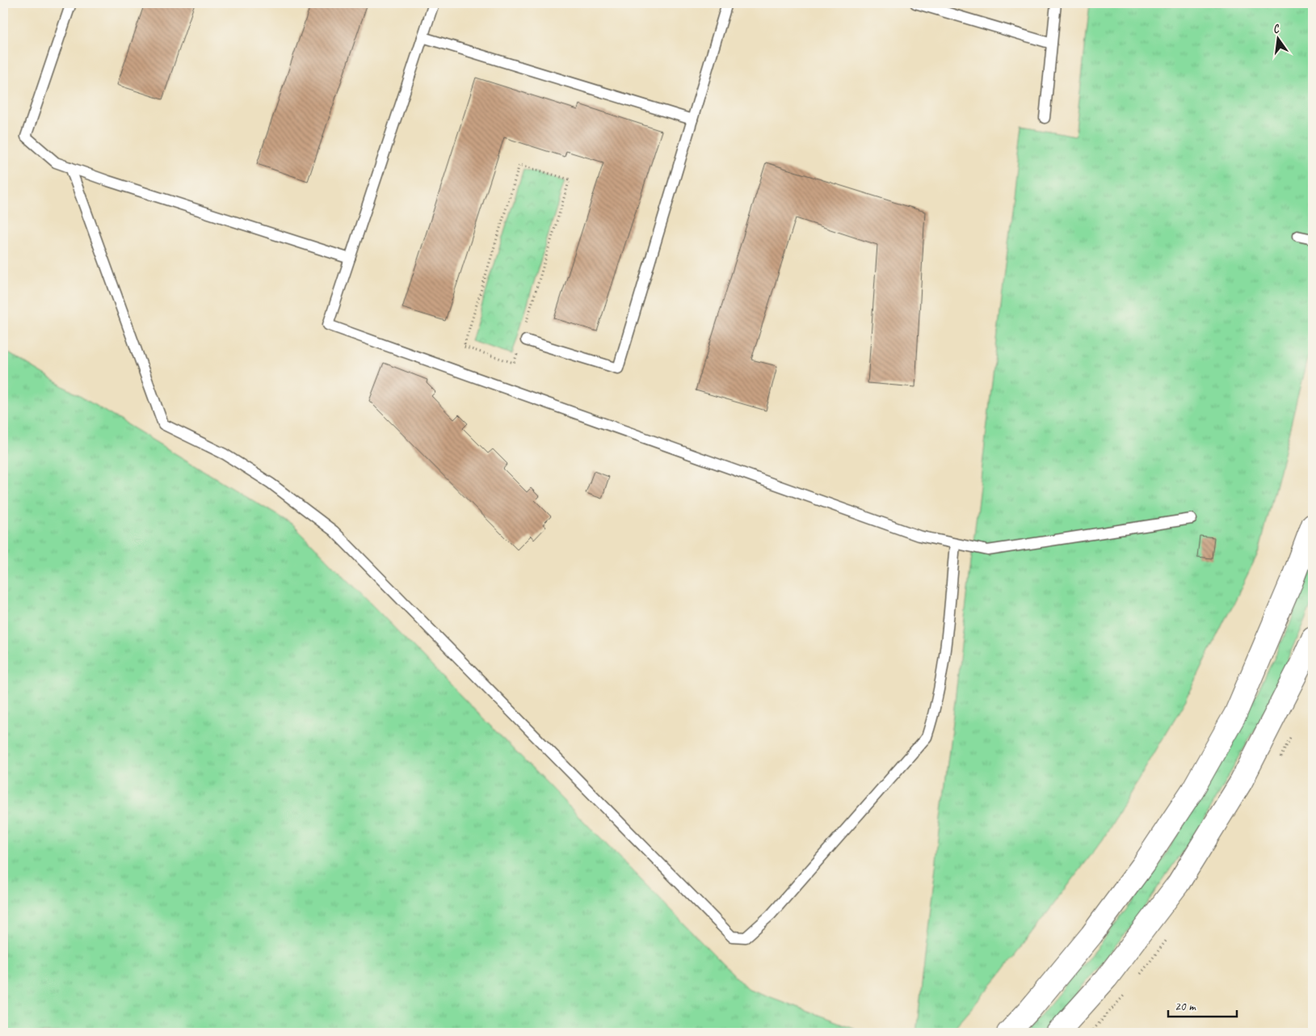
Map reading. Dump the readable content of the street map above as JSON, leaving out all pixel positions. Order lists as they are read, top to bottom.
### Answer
{
  "scale_bar": "20 m",
  "north": "top"
}
